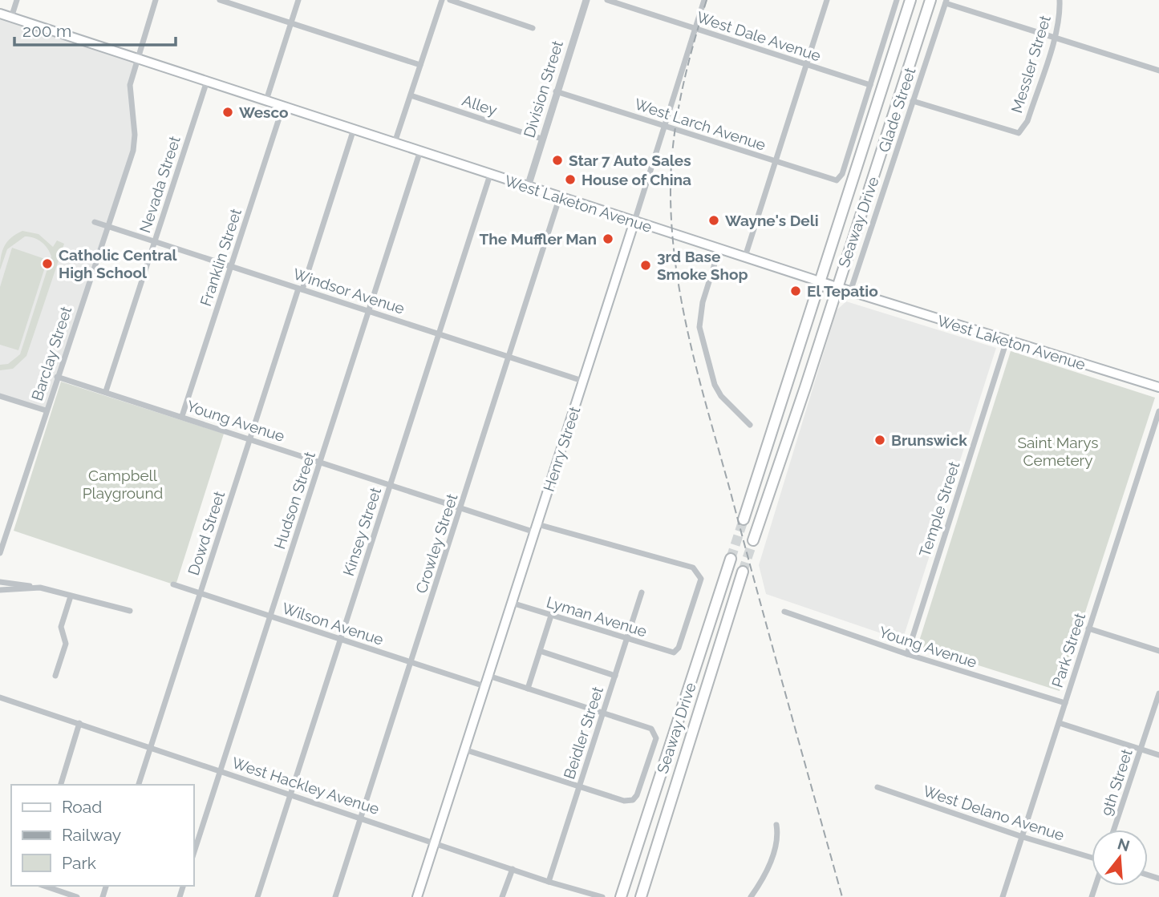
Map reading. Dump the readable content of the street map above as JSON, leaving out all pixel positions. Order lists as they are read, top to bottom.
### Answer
{
  "streets": {
    "highway": ["Seaway Drive"],
    "main road": ["West Laketon Avenue", "Henry Street"],
    "street": [
      "West Dale Avenue",
      "Messler Street",
      "Division Street",
      "Alley",
      "Glade Street",
      "West Larch Avenue",
      "Nevada Street",
      "Franklin Street",
      "Windsor Avenue",
      "Barclay Street",
      "Young Avenue",
      "Hudson Street",
      "Temple Street",
      "Kinsey Street",
      "Dowd Street",
      "Crowley Street",
      "Lyman Avenue",
      "Wilson Avenue",
      "Park Street",
      "Beidler Street",
      "9th Street",
      "West Hackley Avenue",
      "West Delano Avenue"
    ]
  },
  "crossings": [
    ["West Dale Avenue", "Glade Street"],
    ["West Dale Avenue", "Henry Street"],
    ["Messler Street", "Glade Street"],
    ["Division Street", "Alley"],
    ["Division Street", "West Larch Avenue"],
    ["Division Street", "West Laketon Avenue"],
    ["Glade Street", "West Larch Avenue"],
    ["Glade Street", "West Laketon Avenue"],
    ["West Larch Avenue", "Henry Street"],
    ["Nevada Street", "West Laketon Avenue"],
    ["Nevada Street", "Windsor Avenue"],
    ["Nevada Street", "Young Avenue"],
    ["West Laketon Avenue", "Seaway Drive"],
    ["West Laketon Avenue", "Franklin Street"],
    ["West Laketon Avenue", "Barclay Street"],
    ["West Laketon Avenue", "Henry Street"],
    ["West Laketon Avenue", "Hudson Street"],
    ["West Laketon Avenue", "Temple Street"],
    ["West Laketon Avenue", "Kinsey Street"],
    ["West Laketon Avenue", "Dowd Street"],
    ["West Laketon Avenue", "Crowley Street"],
    ["Franklin Street", "Windsor Avenue"],
    ["Franklin Street", "Young Avenue"],
    ["Windsor Avenue", "Barclay Street"],
    ["Windsor Avenue", "Henry Street"],
    ["Windsor Avenue", "Hudson Street"],
    ["Windsor Avenue", "Kinsey Street"],
    ["Windsor Avenue", "Dowd Street"],
    ["Windsor Avenue", "Crowley Street"],
    ["Barclay Street", "Young Avenue"],
    ["Young Avenue", "Henry Street"],
    ["Young Avenue", "Hudson Street"],
    ["Young Avenue", "Temple Street"],
    ["Young Avenue", "Kinsey Street"],
    ["Young Avenue", "Dowd Street"],
    ["Young Avenue", "Crowley Street"],
    ["Young Avenue", "Lyman Avenue"],
    ["Young Avenue", "Park Street"],
    ["Henry Street", "Lyman Avenue"],
    ["Henry Street", "Wilson Avenue"],
    ["Henry Street", "West Hackley Avenue"],
    ["Hudson Street", "Wilson Avenue"],
    ["Hudson Street", "West Hackley Avenue"],
    ["Kinsey Street", "Wilson Avenue"],
    ["Kinsey Street", "West Hackley Avenue"],
    ["Dowd Street", "Wilson Avenue"],
    ["Dowd Street", "West Hackley Avenue"],
    ["Crowley Street", "Wilson Avenue"],
    ["Crowley Street", "West Hackley Avenue"],
    ["Lyman Avenue", "Beidler Street"],
    ["Park Street", "West Delano Avenue"],
    ["Beidler Street", "West Hackley Avenue"]
  ],
  "parks": ["Saint Marys Cemetery", "Campbell Playground"],
  "places": [
    "Wesco",
    "Star 7 Auto Sales",
    "House of China",
    "Wayne's Deli",
    "The Muffler Man",
    "Catholic Central High School",
    "3rd Base Smoke Shop",
    "El Tepatio",
    "Brunswick"
  ],
  "legend": ["Road", "Railway", "Park"],
  "scale_bar": "200 m",
  "north": "top"
}
